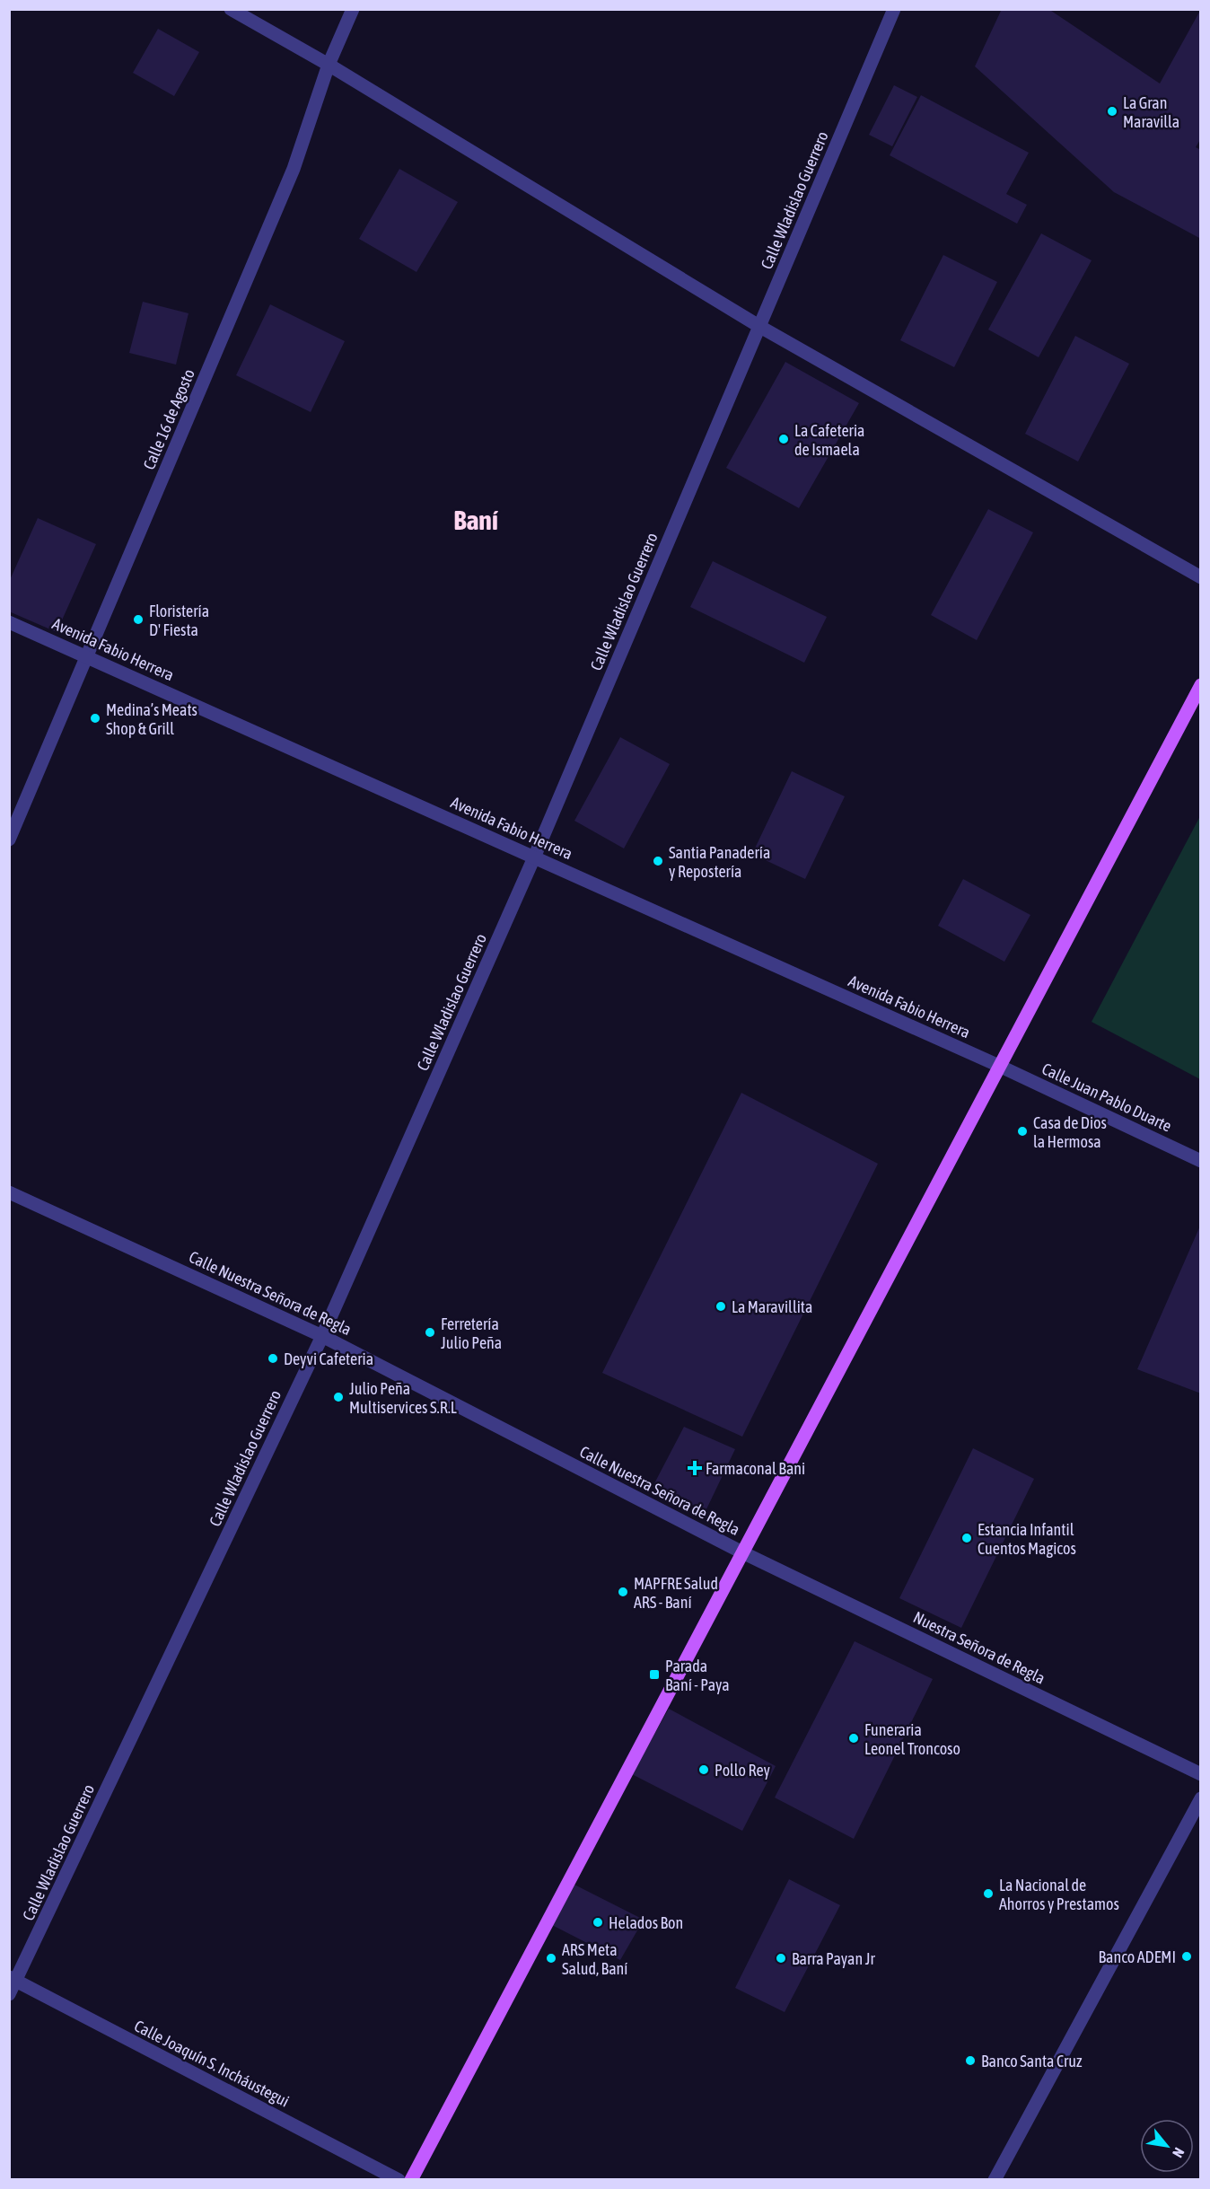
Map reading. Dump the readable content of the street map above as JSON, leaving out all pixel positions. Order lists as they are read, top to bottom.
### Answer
{
  "streets": {
    "street": [
      "Calle Wladislao Guerrero",
      "Calle 16 de Agosto",
      "Avenida Fabio Herrera",
      "Calle Juan Pablo Duarte",
      "Calle Nuestra Señora de Regla",
      "Nuestra Señora de Regla",
      "Calle Joaquín S. Incháustegui"
    ]
  },
  "crossings": [
    ["Calle Wladislao Guerrero", "Avenida Fabio Herrera"],
    ["Calle Wladislao Guerrero", "Calle Nuestra Señora de Regla"],
    ["Calle Wladislao Guerrero", "Calle Joaquín S. Incháustegui"],
    ["Calle 16 de Agosto", "Avenida Fabio Herrera"],
    ["Avenida Fabio Herrera", "Calle Juan Pablo Duarte"],
    ["Calle Nuestra Señora de Regla", "Nuestra Señora de Regla"]
  ],
  "districts": ["Baní"],
  "places": {
    "other": [
      "La Gran Maravilla",
      "La Cafeteria de Ismaela",
      "Floristería D' Fiesta",
      "Medina’s Meats Shop & Grill",
      "Santia Panadería y Repostería",
      "Casa de Dios la Hermosa",
      "La Maravillita",
      "Ferretería Julio Peña",
      "Deyvi Cafeteria",
      "Julio Peña Multiservices S.R.L",
      "Estancia Infantil Cuentos Magicos",
      "MAPFRE Salud ARS - Baní",
      "Funeraria Leonel Troncoso",
      "Pollo Rey",
      "La Nacional de Ahorros y Prestamos",
      "Helados Bon",
      "Banco ADEMI",
      "ARS Meta Salud, Baní",
      "Barra Payan Jr",
      "Banco Santa Cruz"
    ],
    "health": ["Farmaconal Bani"],
    "transit": ["Parada Baní - Paya"]
  },
  "north": "bottom right"
}
